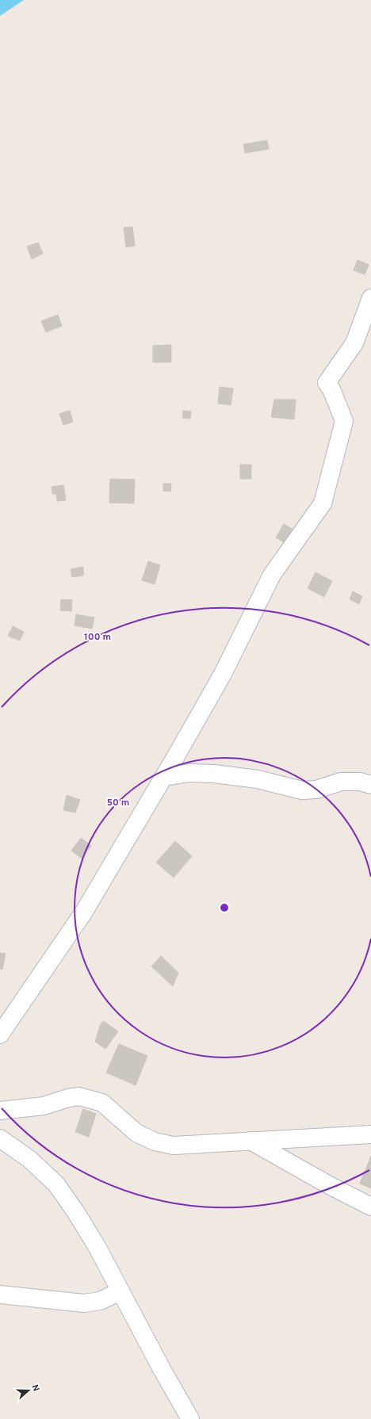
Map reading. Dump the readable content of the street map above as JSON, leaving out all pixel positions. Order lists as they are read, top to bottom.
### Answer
{
  "north": "right",
  "rings": ["100 m", "50 m"]
}
